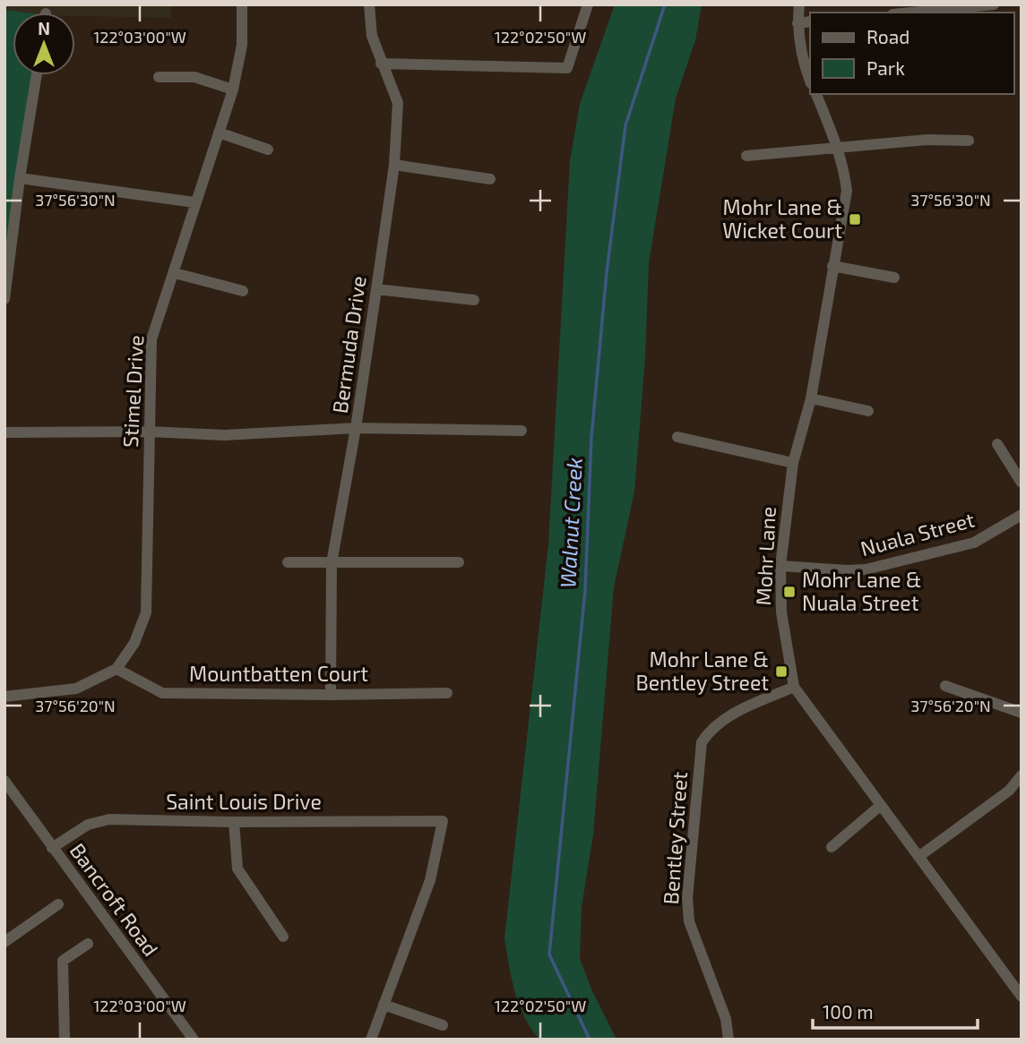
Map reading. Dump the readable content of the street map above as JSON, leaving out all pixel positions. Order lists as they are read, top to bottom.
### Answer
{
  "streets": {
    "street": [
      "Bermuda Drive",
      "Stimel Drive",
      "Nuala Street",
      "Mohr Lane",
      "Mountbatten Court",
      "Saint Louis Drive",
      "Bentley Street",
      "Bancroft Road"
    ]
  },
  "crossings": [
    ["Bermuda Drive", "Mountbatten Court"],
    ["Stimel Drive", "Mountbatten Court"],
    ["Nuala Street", "Mohr Lane"],
    ["Mohr Lane", "Bentley Street"],
    ["Saint Louis Drive", "Bancroft Road"]
  ],
  "water": ["Walnut Creek"],
  "places": {
    "transit": ["Mohr Lane & Wicket Court", "Mohr Lane & Nuala Street", "Mohr Lane & Bentley Street"]
  },
  "legend": ["Road", "Park"],
  "scale_bar": "100 m",
  "north": "top",
  "coordinates": [
    "122°03'00\"W",
    "122°02'50\"W",
    "37°56'30\"N",
    "37°56'20\"N"
  ]
}
